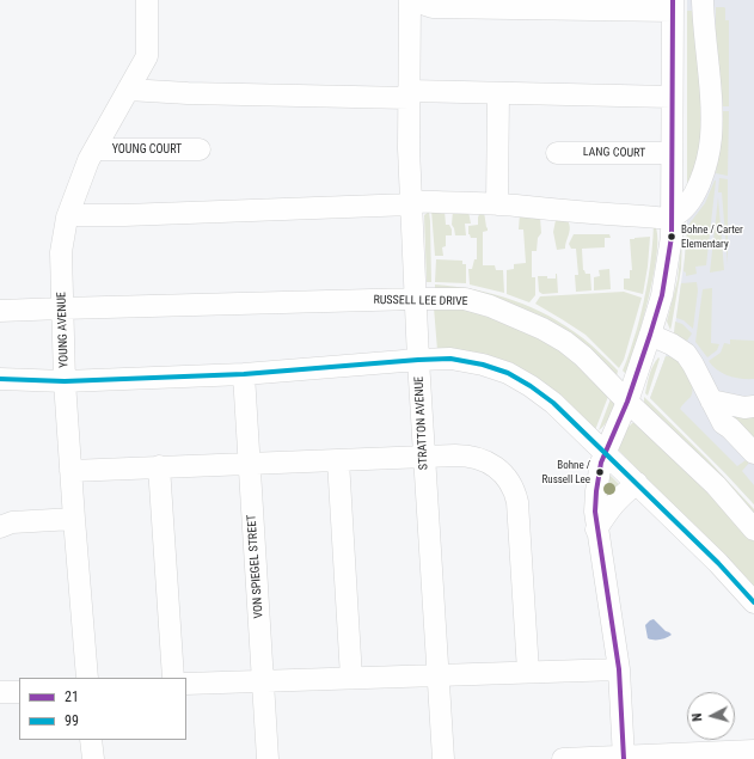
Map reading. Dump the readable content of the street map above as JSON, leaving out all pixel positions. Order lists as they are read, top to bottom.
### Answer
{
  "streets": {
    "street": [
      "YOUNG COURT",
      "LANG COURT",
      "RUSSELL LEE DRIVE",
      "YOUNG AVENUE",
      "STRATTON AVENUE",
      "VON SPIEGEL STREET"
    ]
  },
  "crossings": [
    ["YOUNG COURT", "YOUNG AVENUE"],
    ["RUSSELL LEE DRIVE", "YOUNG AVENUE"],
    ["RUSSELL LEE DRIVE", "STRATTON AVENUE"]
  ],
  "places": ["Bohne / Carter Elementary", "Bohne / Russell Lee"],
  "lines": ["transit line 21", "transit line 99"],
  "legend": ["21", "99"],
  "north": "left"
}
